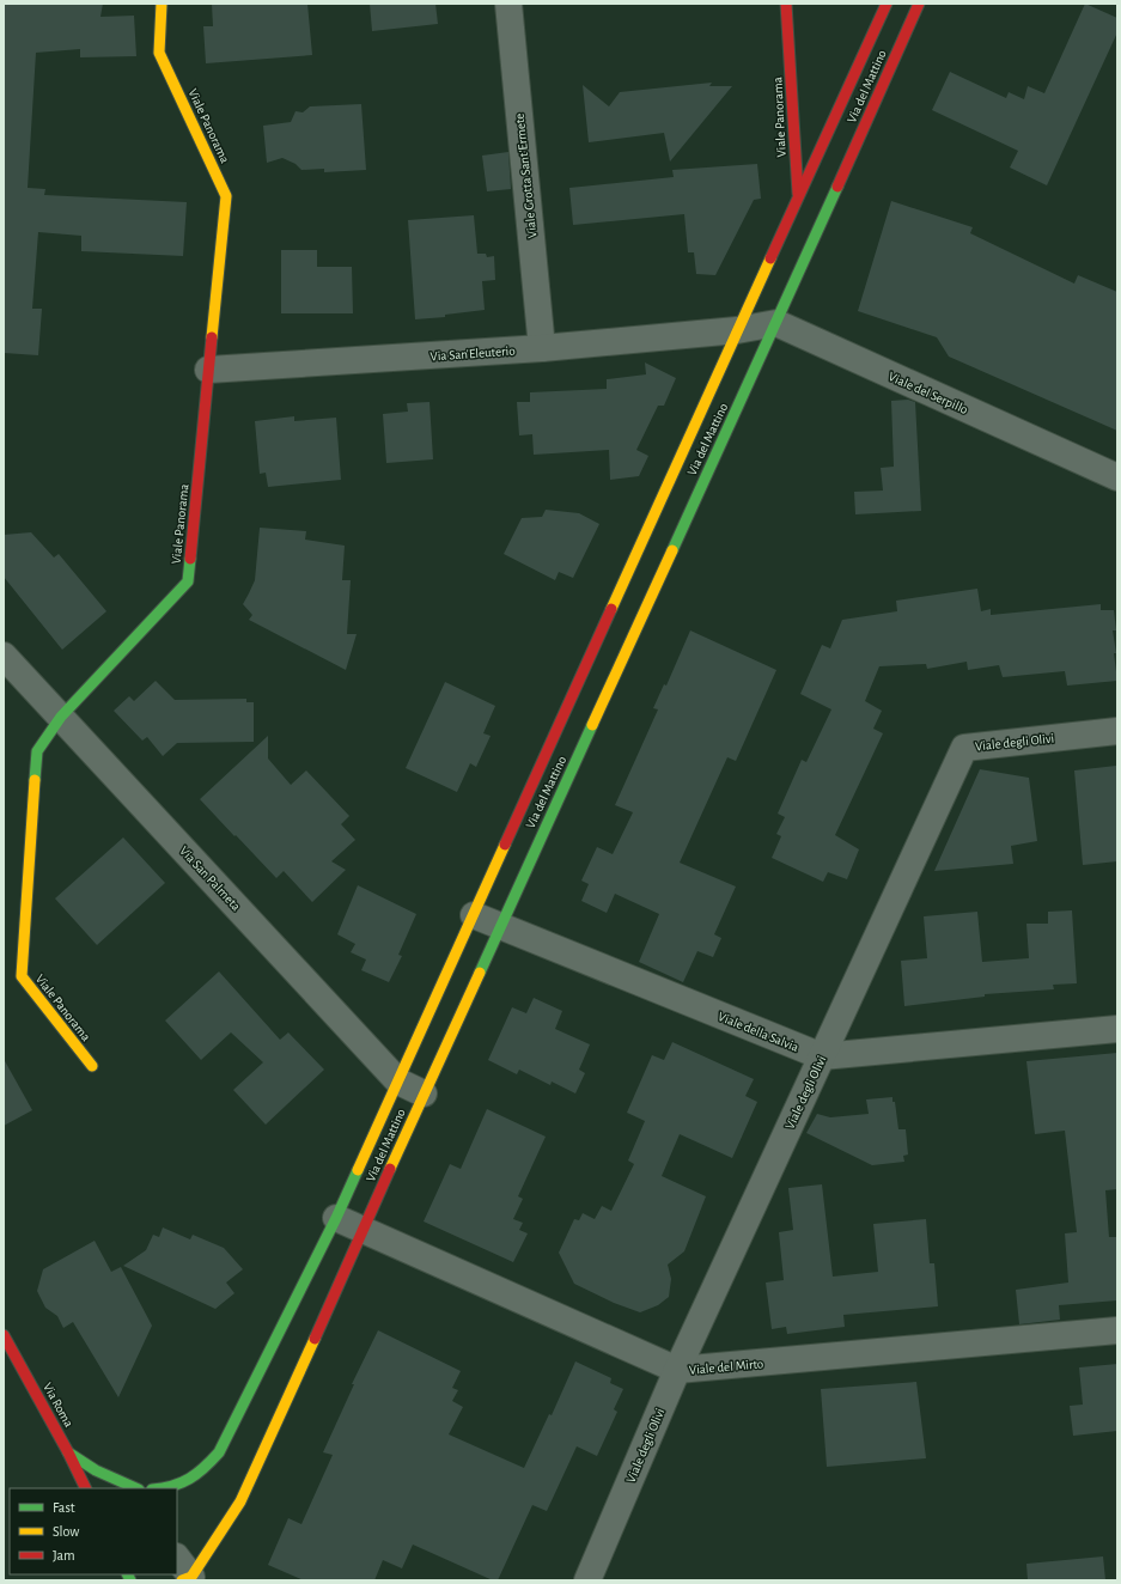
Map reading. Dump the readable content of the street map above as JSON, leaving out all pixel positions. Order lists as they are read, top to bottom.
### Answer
{
  "streets": {
    "main road": ["Via del Mattino", "Viale Panorama", "Via Roma"],
    "street": [
      "Viale Grotta Sant'Ermete",
      "Via San'Eleuterio",
      "Viale del Serpillo",
      "Viale degli Olivi",
      "Via San Palmeta",
      "Viale della Salvia",
      "Viale del Mirto"
    ]
  },
  "crossings": [
    ["Via del Mattino", "Viale Panorama"],
    ["Via del Mattino", "Via San'Eleuterio"],
    ["Via del Mattino", "Viale del Serpillo"],
    ["Via del Mattino", "Via San Palmeta"],
    ["Via del Mattino", "Viale della Salvia"],
    ["Via del Mattino", "Viale del Mirto"],
    ["Viale Panorama", "Via San'Eleuterio"],
    ["Viale Panorama", "Via San Palmeta"],
    ["Viale Grotta Sant'Ermete", "Via San'Eleuterio"],
    ["Viale degli Olivi", "Viale della Salvia"],
    ["Viale degli Olivi", "Viale del Mirto"]
  ],
  "legend": ["Fast", "Slow", "Jam"]
}
